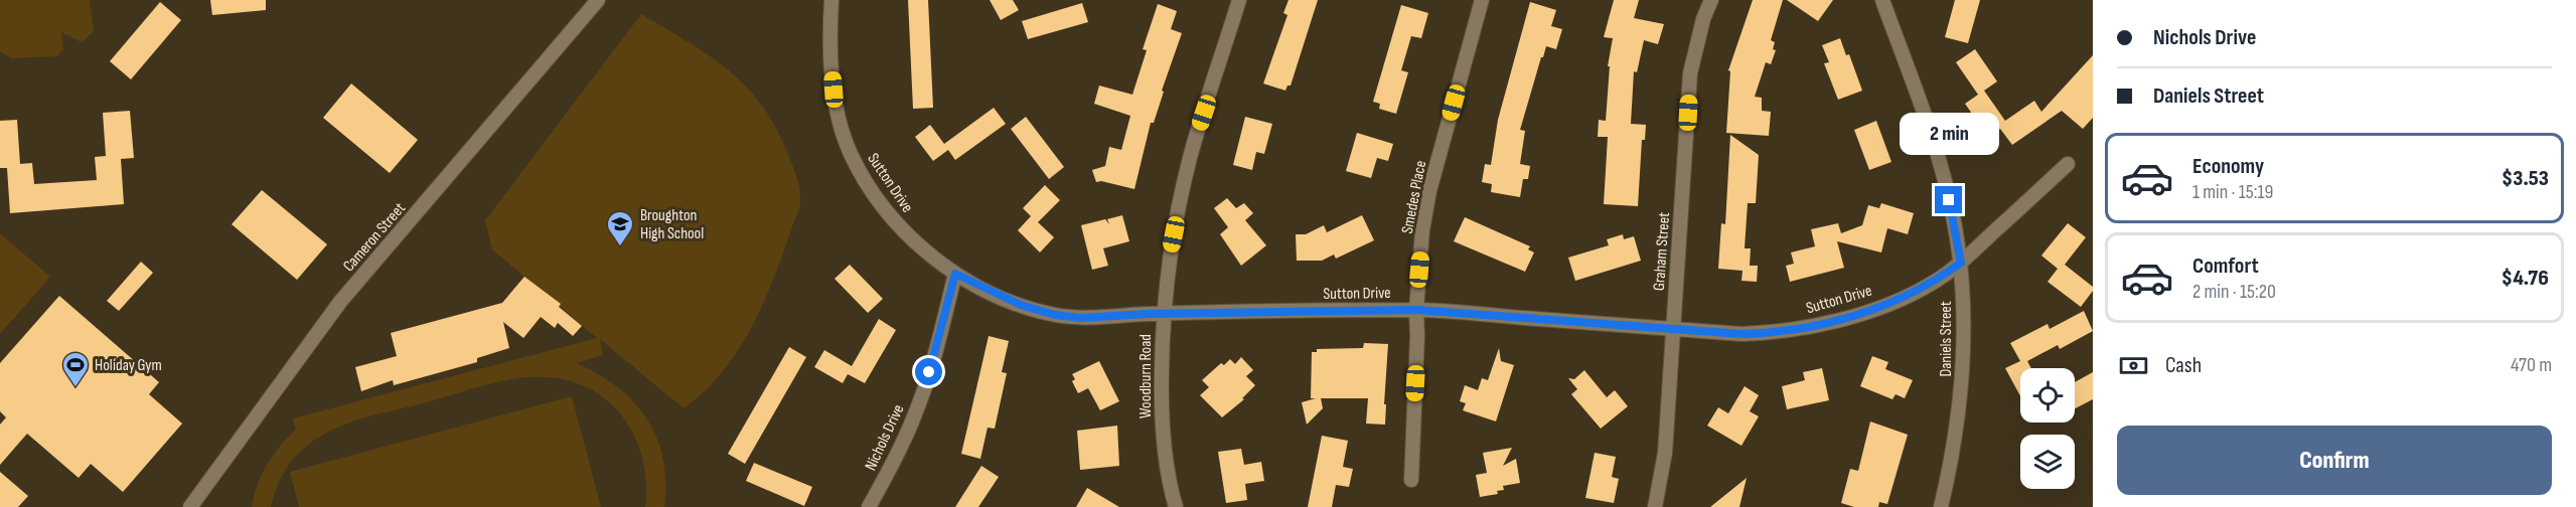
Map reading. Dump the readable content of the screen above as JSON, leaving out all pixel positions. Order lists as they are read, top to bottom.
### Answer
{
  "streets": {
    "street": [
      "Sutton Drive",
      "Smedes Place",
      "Cameron Street",
      "Graham Street",
      "Daniels Street",
      "Woodburn Road",
      "Nichols Drive"
    ]
  },
  "crossings": [
    ["Sutton Drive", "Smedes Place"],
    ["Sutton Drive", "Graham Street"],
    ["Sutton Drive", "Daniels Street"],
    ["Sutton Drive", "Woodburn Road"],
    ["Sutton Drive", "Nichols Drive"]
  ],
  "places": {
    "school or university": ["Broughton High School"],
    "sports": ["Holiday Gym"]
  },
  "page": {
    "banner": ["Nichols Drive", "Daniels Street"],
    "bubble": "2 min",
    "list": [
      {
        "name": "Economy",
        "note": "1 min · 15:19",
        "value": "$3.53"
      },
      {
        "name": "Comfort",
        "note": "2 min · 15:20",
        "value": "$4.76"
      }
    ],
    "pay": ["Cash", "470 m"],
    "buttons": "Confirm"
  }
}
